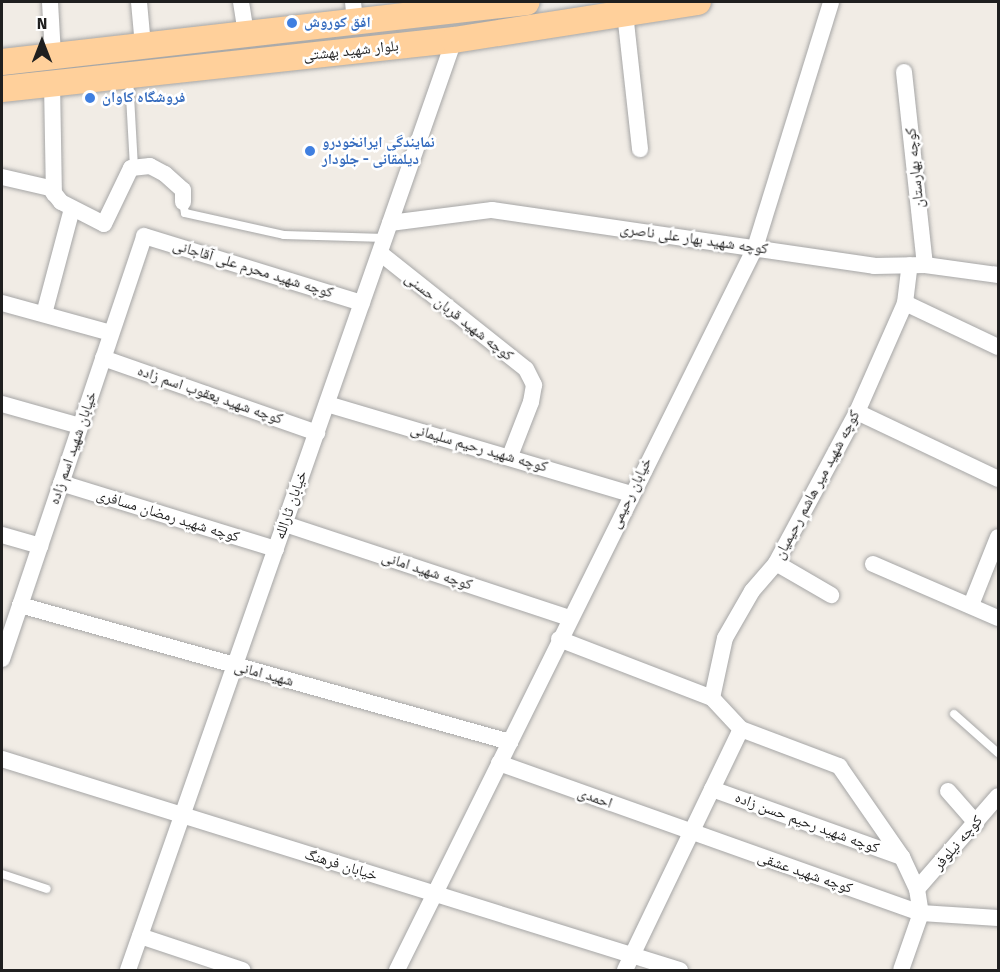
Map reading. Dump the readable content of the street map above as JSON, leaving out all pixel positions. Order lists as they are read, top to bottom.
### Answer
{
  "streets": {
    "main road": ["بلوار شهید بهشتی"],
    "street": [
      "کوچه بهارستان",
      "کوچه شهید بهار علی ناصری",
      "کوچه شهید محرم علی آقاجانی",
      "کوچه شهید قربان حسنی",
      "کوچه شهید یعقوب اسم زاده",
      "خیابان شهید اسم زاده",
      "کوچه شهید رحیم سلیمانی",
      "کوچه شهید میر هاشم رحیمیان",
      "خیابان رحیمی",
      "خیابان ثارالله",
      "کوچه شهید رمضان مسافری",
      "کوچه شهید امانی",
      "شهید امانی",
      "احمدی",
      "کوچه شهید رحیم حسن زاده",
      "کوچه نیلوفر",
      "خیابان فرهنگ",
      "کوچه شهید عشقی"
    ]
  },
  "crossings": [
    ["بلوار شهید بهشتی", "خیابان ثارالله"],
    ["کوچه بهارستان", "کوچه شهید بهار علی ناصری"],
    ["کوچه بهارستان", "کوچه شهید میر هاشم رحیمیان"],
    ["کوچه شهید بهار علی ناصری", "کوچه شهید قربان حسنی"],
    ["کوچه شهید بهار علی ناصری", "کوچه شهید میر هاشم رحیمیان"],
    ["کوچه شهید بهار علی ناصری", "خیابان رحیمی"],
    ["کوچه شهید بهار علی ناصری", "خیابان ثارالله"],
    ["کوچه شهید محرم علی آقاجانی", "خیابان شهید اسم زاده"],
    ["کوچه شهید محرم علی آقاجانی", "خیابان ثارالله"],
    ["کوچه شهید قربان حسنی", "کوچه شهید رحیم سلیمانی"],
    ["کوچه شهید قربان حسنی", "خیابان ثارالله"],
    ["کوچه شهید یعقوب اسم زاده", "خیابان شهید اسم زاده"],
    ["کوچه شهید یعقوب اسم زاده", "خیابان ثارالله"],
    ["خیابان شهید اسم زاده", "کوچه شهید رمضان مسافری"],
    ["خیابان شهید اسم زاده", "شهید امانی"],
    ["کوچه شهید رحیم سلیمانی", "خیابان رحیمی"],
    ["کوچه شهید رحیم سلیمانی", "خیابان ثارالله"],
    ["خیابان رحیمی", "کوچه شهید امانی"],
    ["خیابان رحیمی", "شهید امانی"],
    ["خیابان رحیمی", "احمدی"],
    ["خیابان رحیمی", "خیابان فرهنگ"],
    ["خیابان ثارالله", "کوچه شهید رمضان مسافری"],
    ["خیابان ثارالله", "کوچه شهید امانی"],
    ["خیابان ثارالله", "شهید امانی"],
    ["خیابان ثارالله", "خیابان فرهنگ"],
    ["احمدی", "کوچه شهید عشقی"]
  ],
  "places": ["افق کوروش", "فروشگاه کاوان", "نمایندگی ایرانخودرو دیلمقانی - جلودار"],
  "north": "top"
}
